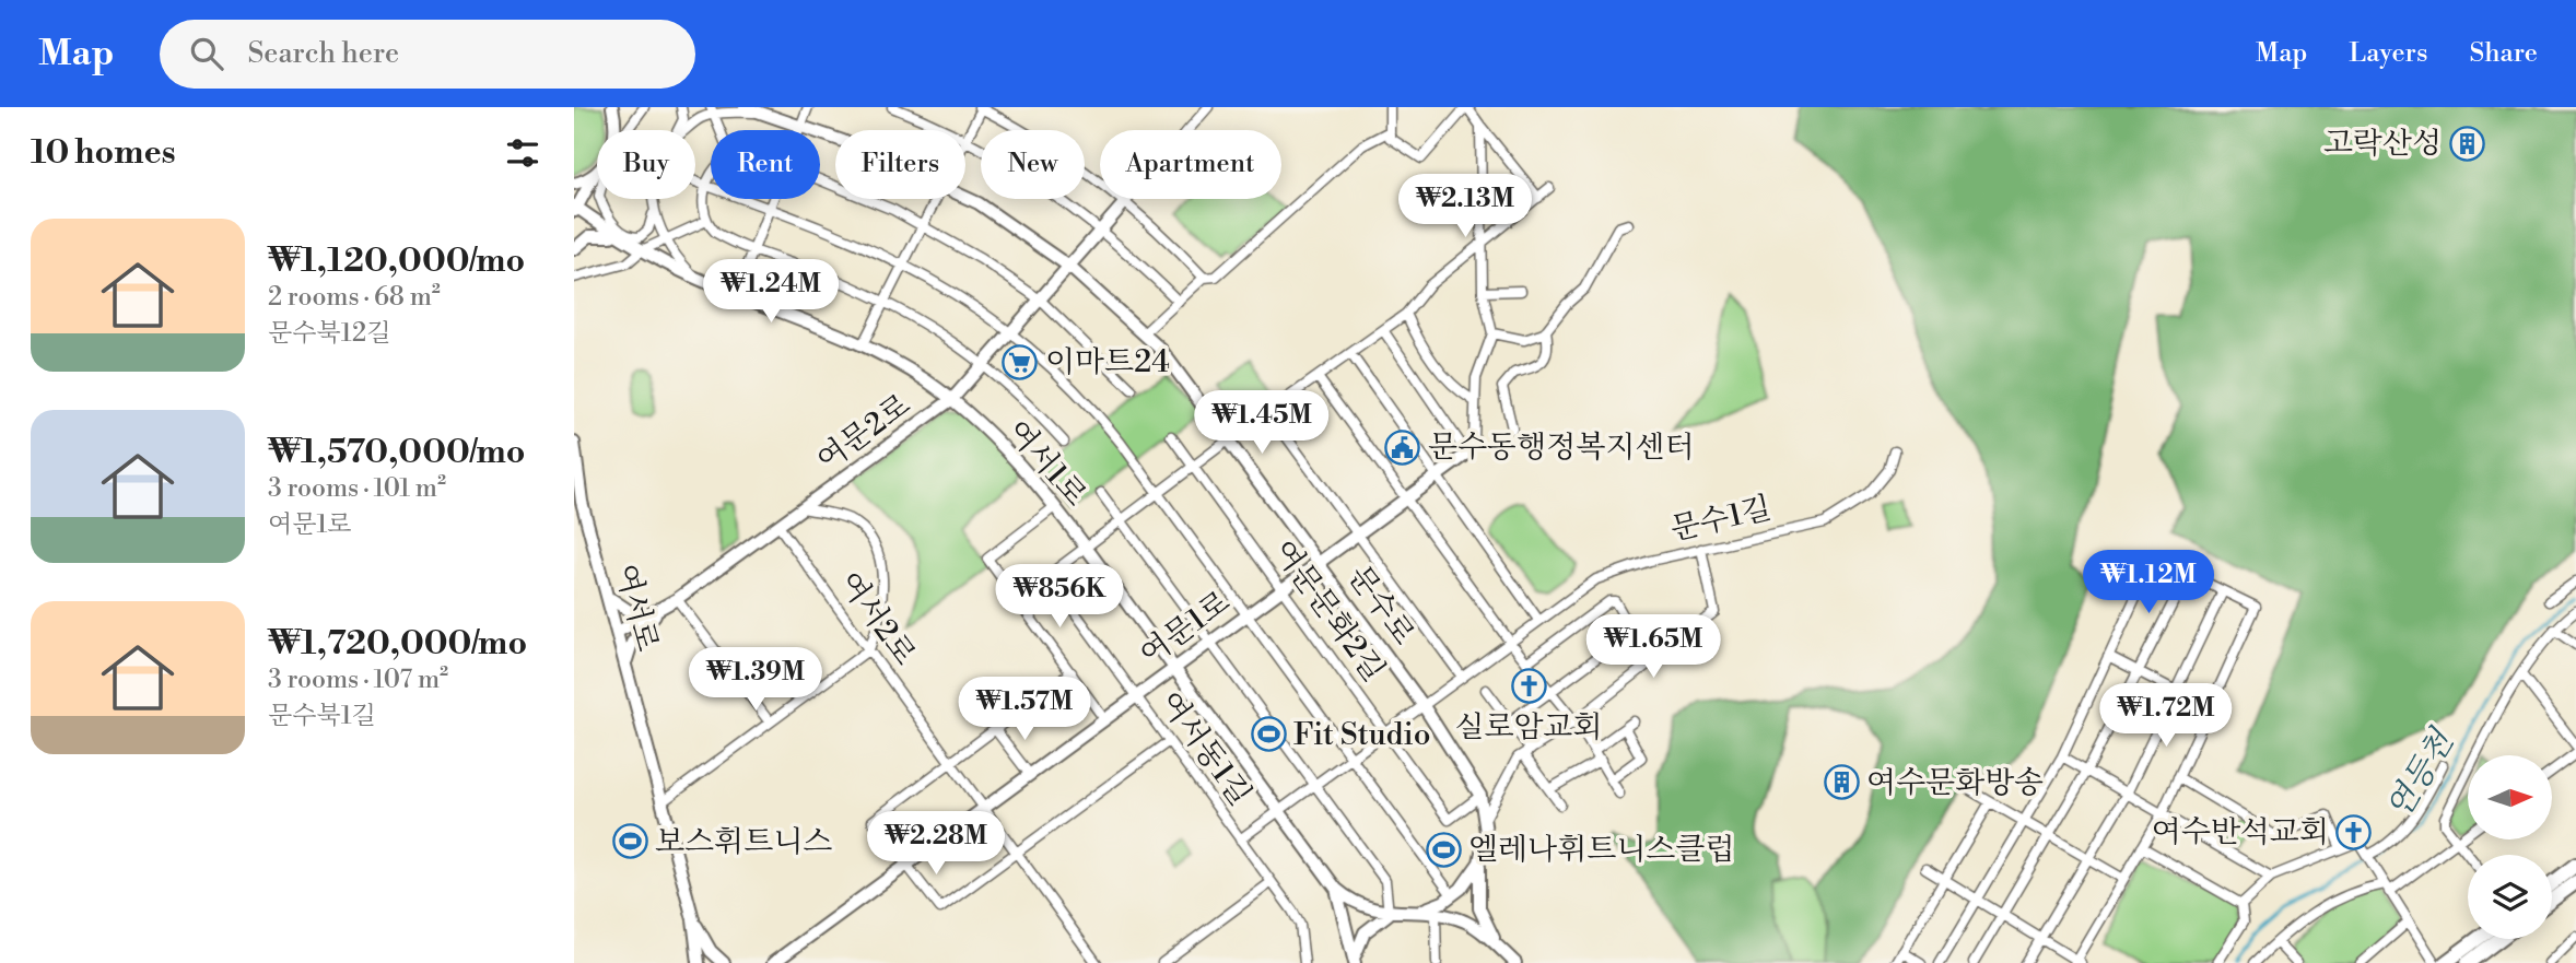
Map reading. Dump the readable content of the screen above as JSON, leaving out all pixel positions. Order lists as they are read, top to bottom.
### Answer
{
  "streets": {
    "street": [
      "여문2로",
      "여서1로",
      "문수1길",
      "문수로",
      "여서로",
      "여문문화2길",
      "여서2로",
      "여문1로",
      "여서동1길"
    ]
  },
  "crossings": [
    ["여문2로", "여서1로"],
    ["여문2로", "문수로"],
    ["여문2로", "여서로"],
    ["여문2로", "여서2로"],
    ["여서1로", "여문1로"],
    ["여서1로", "여서동1길"],
    ["문수1길", "문수로"],
    ["문수1길", "여문문화2길"],
    ["문수1길", "여서동1길"],
    ["문수로", "여문문화2길"],
    ["문수로", "여문1로"],
    ["여문문화2길", "여문1로"],
    ["여서2로", "여문1로"],
    ["여문1로", "여서동1길"]
  ],
  "water": ["연등천"],
  "places": {
    "building": ["고락산성", "여수문화방송"],
    "supermarket": ["이마트24"],
    "public building": ["문수동행정복지센터"],
    "church": ["실로암교회", "여수반석교회"],
    "sports": ["Fit Studio", "보스휘트니스", "엘레나휘트니스클럽"]
  },
  "north": "right",
  "page": {
    "header": "Map",
    "search": "Search here",
    "nav": ["Map", "Layers", "Share"],
    "heading": "10 homes",
    "chip": [
      "Buy",
      "Rent",
      "Filters",
      "New",
      "Apartment"
    ],
    "price": [
      "₩2.13M",
      "₩1.24M",
      "₩1.45M",
      "₩1.12M",
      "₩856K",
      "₩1.65M",
      "₩1.39M",
      "₩1.57M",
      "₩1.72M",
      "₩2.28M"
    ],
    "list": [
      {
        "name": "₩1,120,000/mo",
        "note": "2 rooms · 68 m² · 문수북12길"
      },
      {
        "name": "₩1,570,000/mo",
        "note": "3 rooms · 101 m² · 여문1로"
      },
      {
        "name": "₩1,720,000/mo",
        "note": "3 rooms · 107 m² · 문수북1길"
      }
    ]
  }
}
